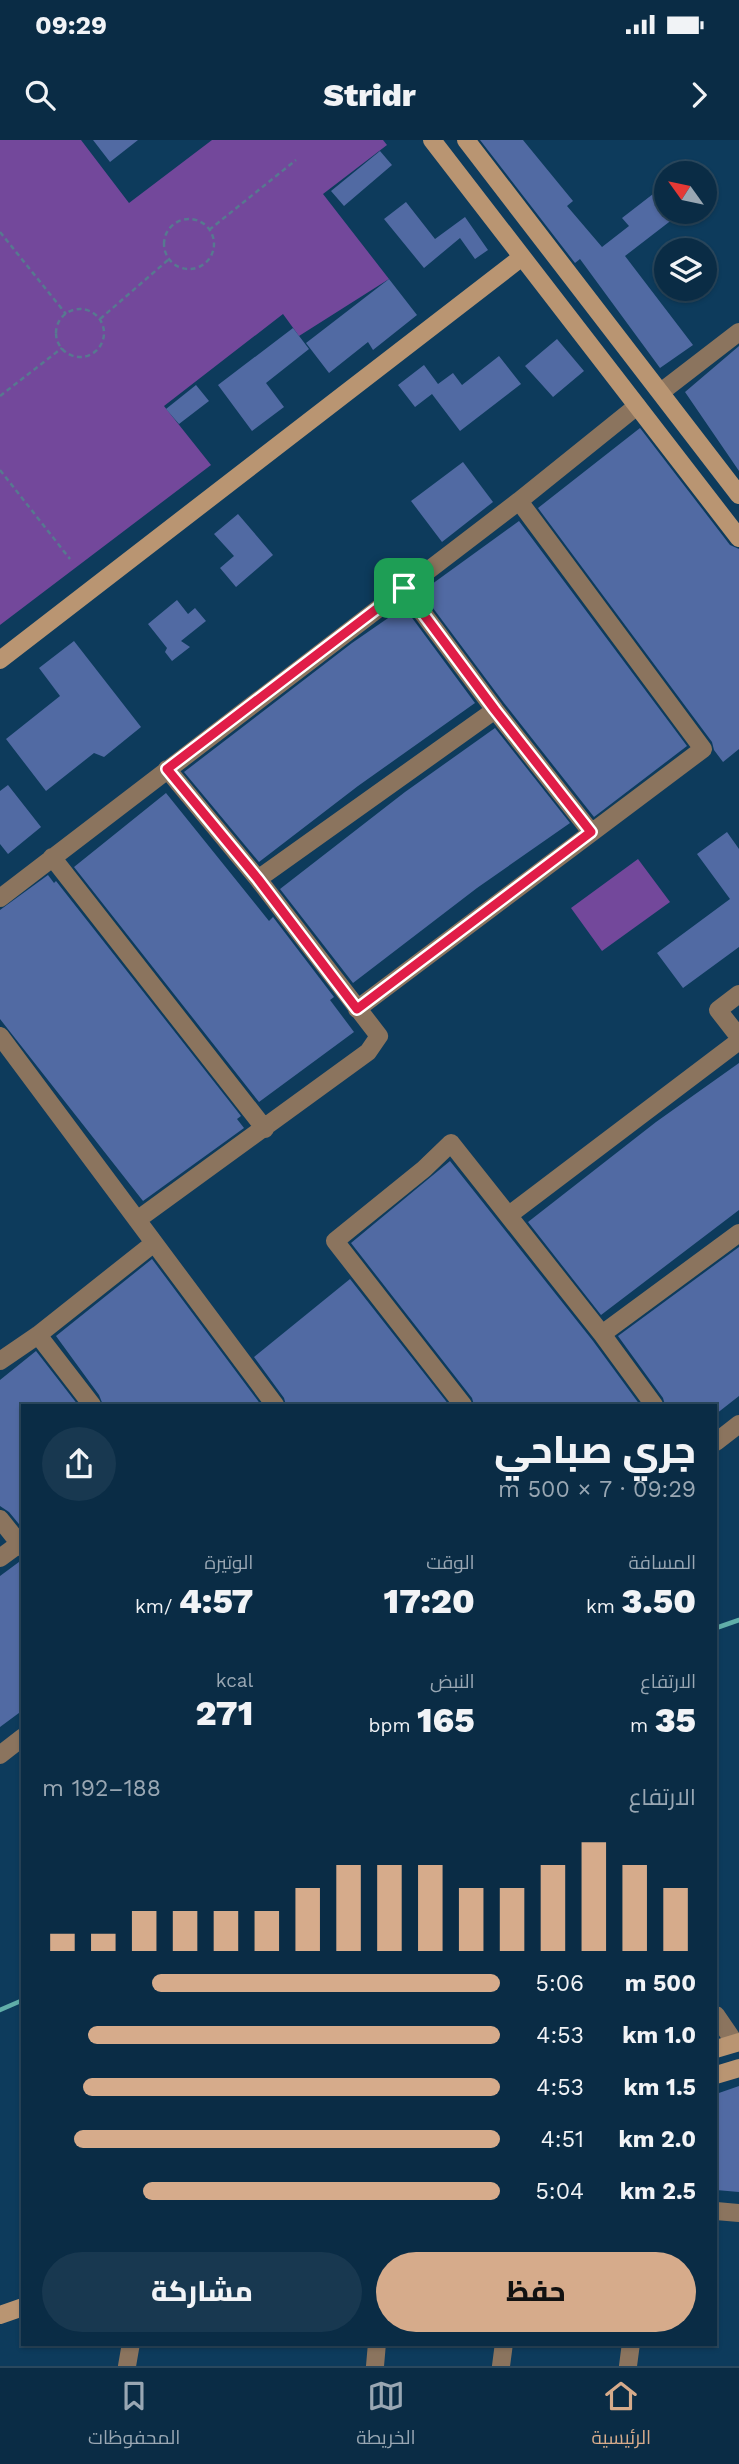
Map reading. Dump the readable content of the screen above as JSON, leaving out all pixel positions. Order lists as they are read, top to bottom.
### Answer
{
  "north": "top left",
  "page": {
    "status": "09:29",
    "header": "Stridr",
    "heading": ["جري صباحي", "09:29 · 7 × 500 m"],
    "stats": [
      ["المسافة", "3.50 km"],
      ["الوقت", "17:20"],
      ["الوتيرة", "4:57 /km"],
      ["الارتفاع", "35 m"],
      ["النبض", "165 bpm"],
      ["kcal", "271"]
    ],
    "chart": ["الارتفاع", "188–192 m"],
    "list": [
      {
        "name": "500 m",
        "note": "5:06"
      },
      {
        "name": "1.0 km",
        "note": "4:53"
      },
      {
        "name": "1.5 km",
        "note": "4:53"
      },
      {
        "name": "2.0 km",
        "note": "4:51"
      },
      {
        "name": "2.5 km",
        "note": "5:04"
      }
    ],
    "buttons": ["حفظ", "مشاركة"],
    "tabs": ["الرئيسية", "الخريطة", "المحفوظات"]
  }
}
